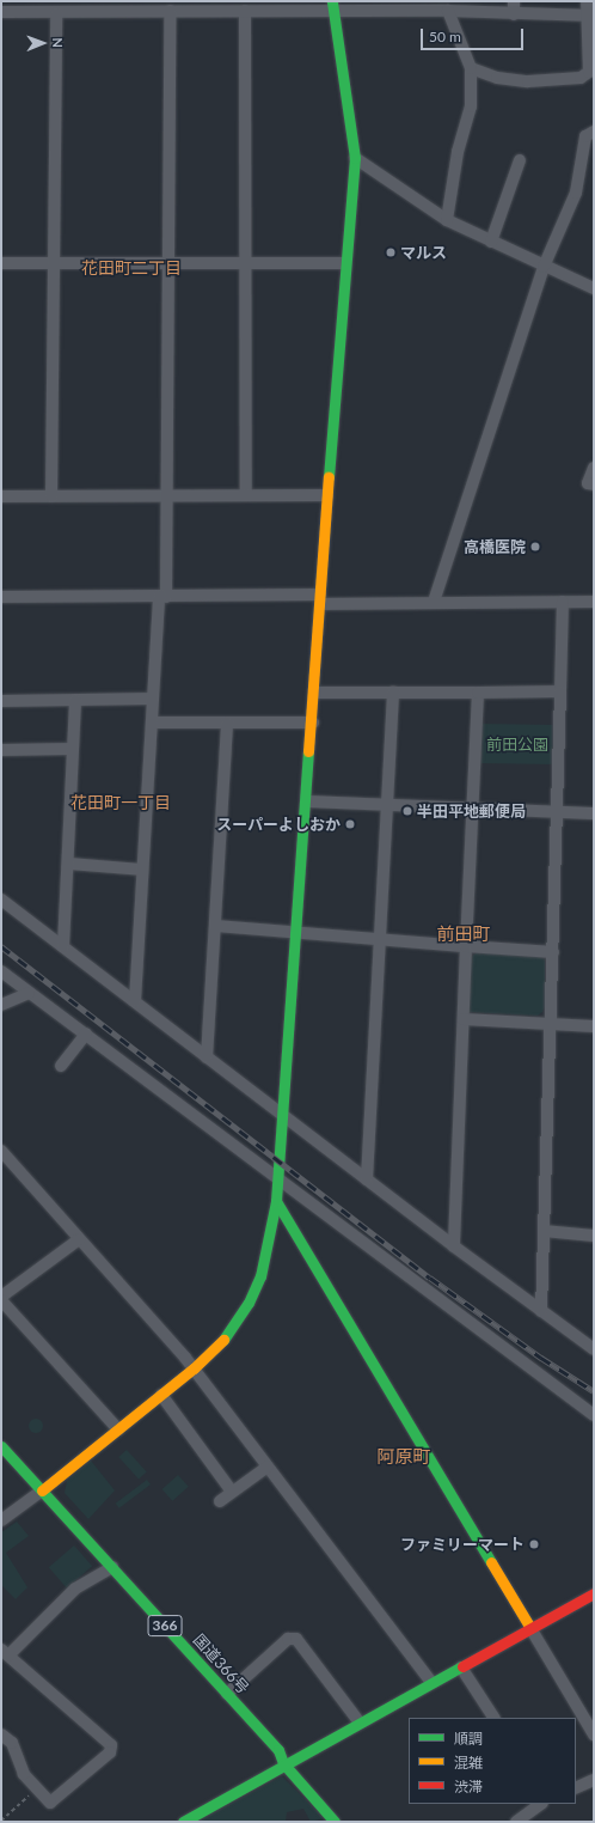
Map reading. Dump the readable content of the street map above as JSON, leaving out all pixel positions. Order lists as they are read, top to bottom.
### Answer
{
  "streets": {
    "main road": ["366", "国道366号"]
  },
  "districts": [
    "花田町二丁目",
    "花田町一丁目",
    "前田町",
    "阿原町"
  ],
  "parks": ["前田公園"],
  "places": [
    "マルス",
    "高橋医院",
    "半田平地郵便局",
    "スーパーよしおか",
    "ファミリーマート"
  ],
  "legend": ["順調", "混雑", "渋滞"],
  "scale_bar": "50 m",
  "north": "right"
}
